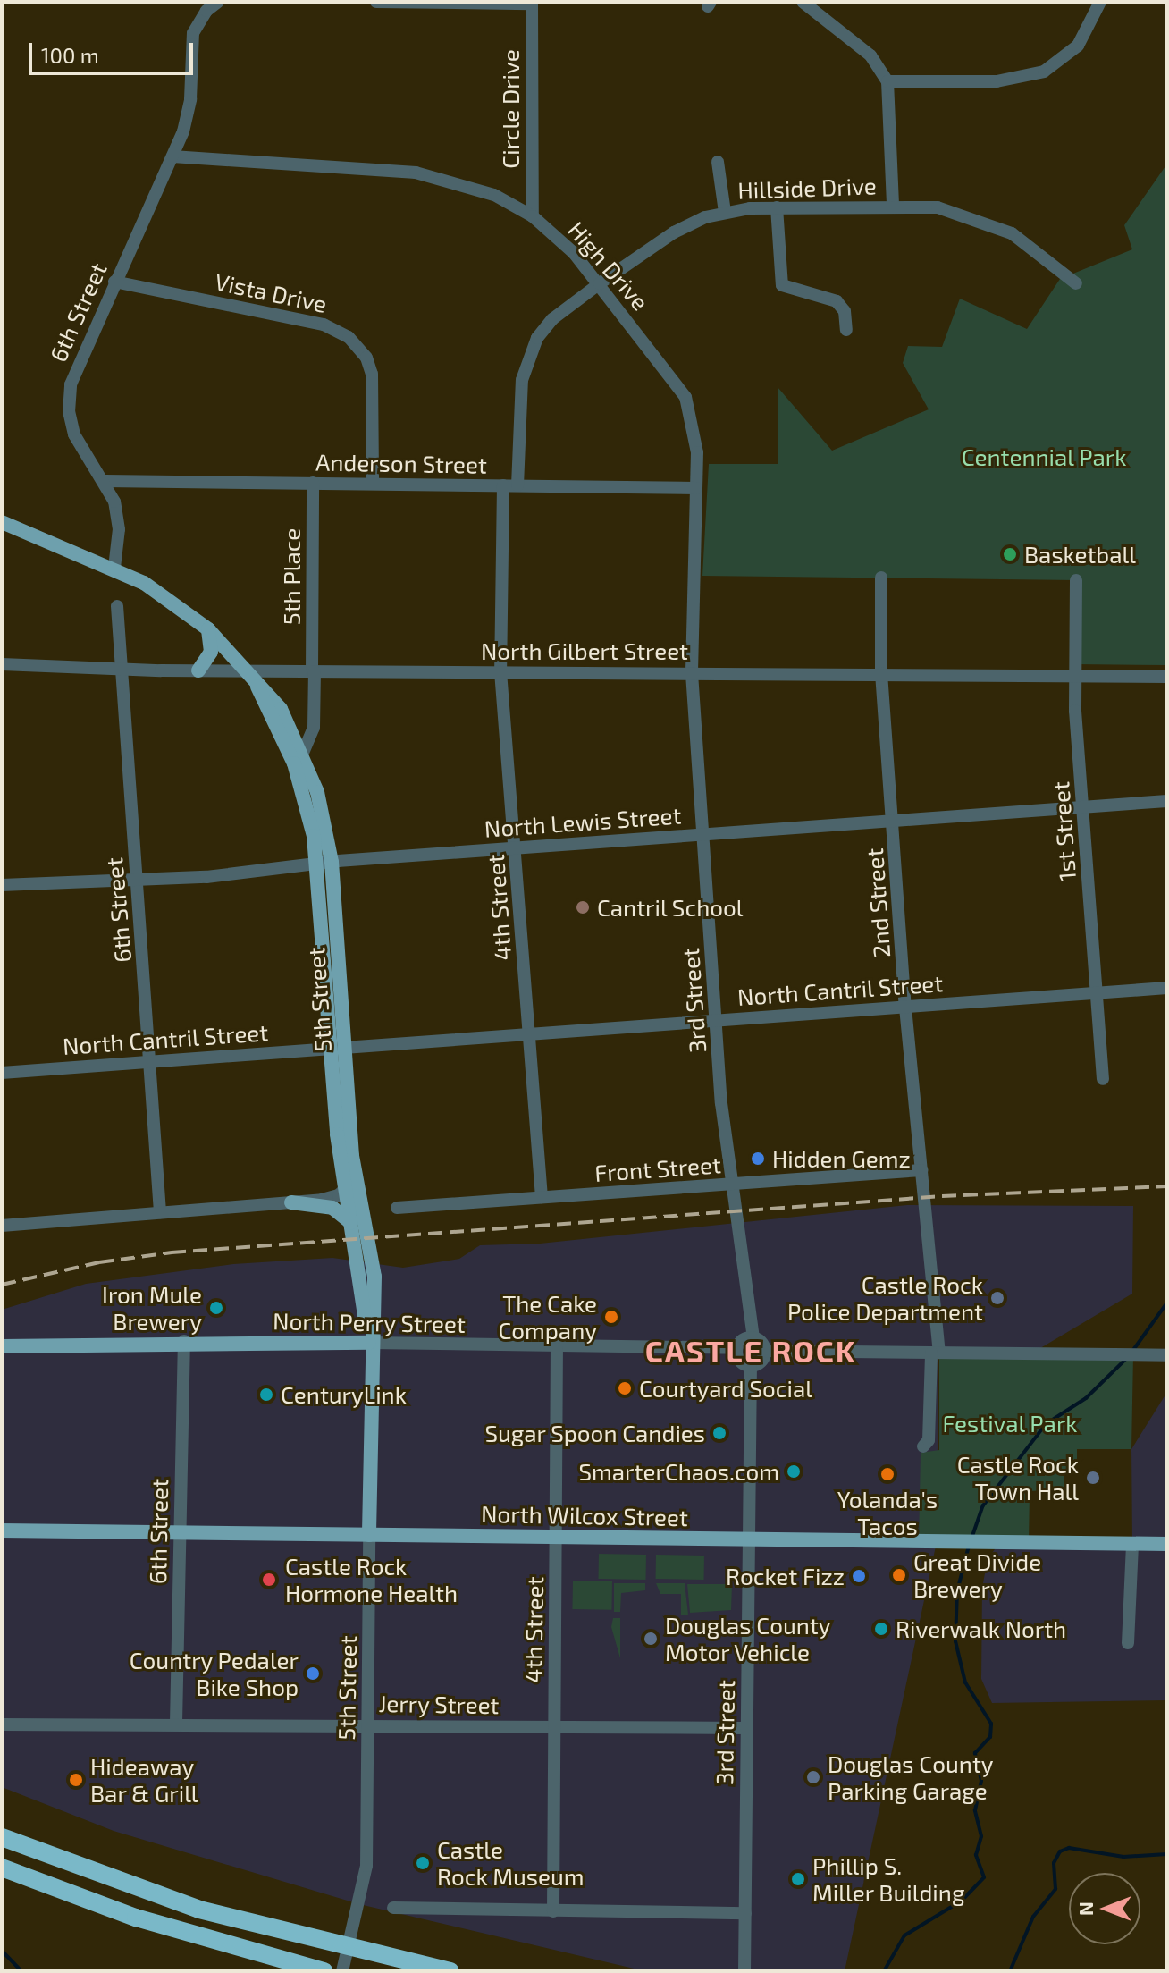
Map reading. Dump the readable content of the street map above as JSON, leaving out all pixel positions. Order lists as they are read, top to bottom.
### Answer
{
  "streets": {
    "main road": ["5th Street", "North Perry Street", "North Wilcox Street"],
    "street": [
      "Circle Drive",
      "Hillside Drive",
      "High Drive",
      "Vista Drive",
      "6th Street",
      "Anderson Street",
      "5th Place",
      "North Gilbert Street",
      "North Lewis Street",
      "1st Street",
      "2nd Street",
      "4th Street",
      "North Cantril Street",
      "3rd Street",
      "Front Street",
      "Jerry Street"
    ]
  },
  "crossings": [
    ["Circle Drive", "High Drive"],
    ["Hillside Drive", "High Drive"],
    ["Hillside Drive", "Anderson Street"],
    ["High Drive", "6th Street"],
    ["High Drive", "Anderson Street"],
    ["High Drive", "3rd Street"],
    ["Vista Drive", "6th Street"],
    ["Vista Drive", "Anderson Street"],
    ["6th Street", "Anderson Street"],
    ["6th Street", "North Gilbert Street"],
    ["6th Street", "North Lewis Street"],
    ["6th Street", "North Cantril Street"],
    ["6th Street", "5th Street"],
    ["6th Street", "North Perry Street"],
    ["6th Street", "North Wilcox Street"],
    ["6th Street", "Jerry Street"],
    ["Anderson Street", "5th Place"],
    ["Anderson Street", "4th Street"],
    ["Anderson Street", "3rd Street"],
    ["5th Place", "North Gilbert Street"],
    ["5th Place", "5th Street"],
    ["North Gilbert Street", "1st Street"],
    ["North Gilbert Street", "2nd Street"],
    ["North Gilbert Street", "4th Street"],
    ["North Gilbert Street", "5th Street"],
    ["North Gilbert Street", "3rd Street"],
    ["North Lewis Street", "1st Street"],
    ["North Lewis Street", "2nd Street"],
    ["North Lewis Street", "4th Street"],
    ["North Lewis Street", "5th Street"],
    ["North Lewis Street", "3rd Street"],
    ["1st Street", "North Cantril Street"],
    ["2nd Street", "North Cantril Street"],
    ["2nd Street", "Front Street"],
    ["4th Street", "North Cantril Street"],
    ["4th Street", "Front Street"],
    ["4th Street", "North Perry Street"],
    ["4th Street", "North Wilcox Street"],
    ["4th Street", "Jerry Street"],
    ["North Cantril Street", "5th Street"],
    ["North Cantril Street", "3rd Street"],
    ["5th Street", "North Perry Street"],
    ["5th Street", "North Wilcox Street"],
    ["5th Street", "Jerry Street"],
    ["3rd Street", "Front Street"],
    ["3rd Street", "North Perry Street"],
    ["3rd Street", "North Wilcox Street"],
    ["3rd Street", "Jerry Street"]
  ],
  "districts": ["CASTLE ROCK"],
  "parks": ["Centennial Park", "Festival Park"],
  "places": [
    "Basketball",
    "Cantril School",
    "Hidden Gemz",
    "Castle Rock Police Department",
    "Iron Mule Brewery",
    "The Cake Company",
    "Courtyard Social",
    "CenturyLink",
    "Sugar Spoon Candies",
    "SmarterChaos.com",
    "Yolanda's Tacos",
    "Castle Rock Town Hall",
    "Great Divide Brewery",
    "Rocket Fizz",
    "Castle Rock Hormone Health",
    "Riverwalk North",
    "Douglas County Motor Vehicle",
    "Country Pedaler Bike Shop",
    "Douglas County Parking Garage",
    "Hideaway Bar & Grill",
    "Castle Rock Museum",
    "Phillip S. Miller Building"
  ],
  "scale_bar": "100 m",
  "north": "left"
}
